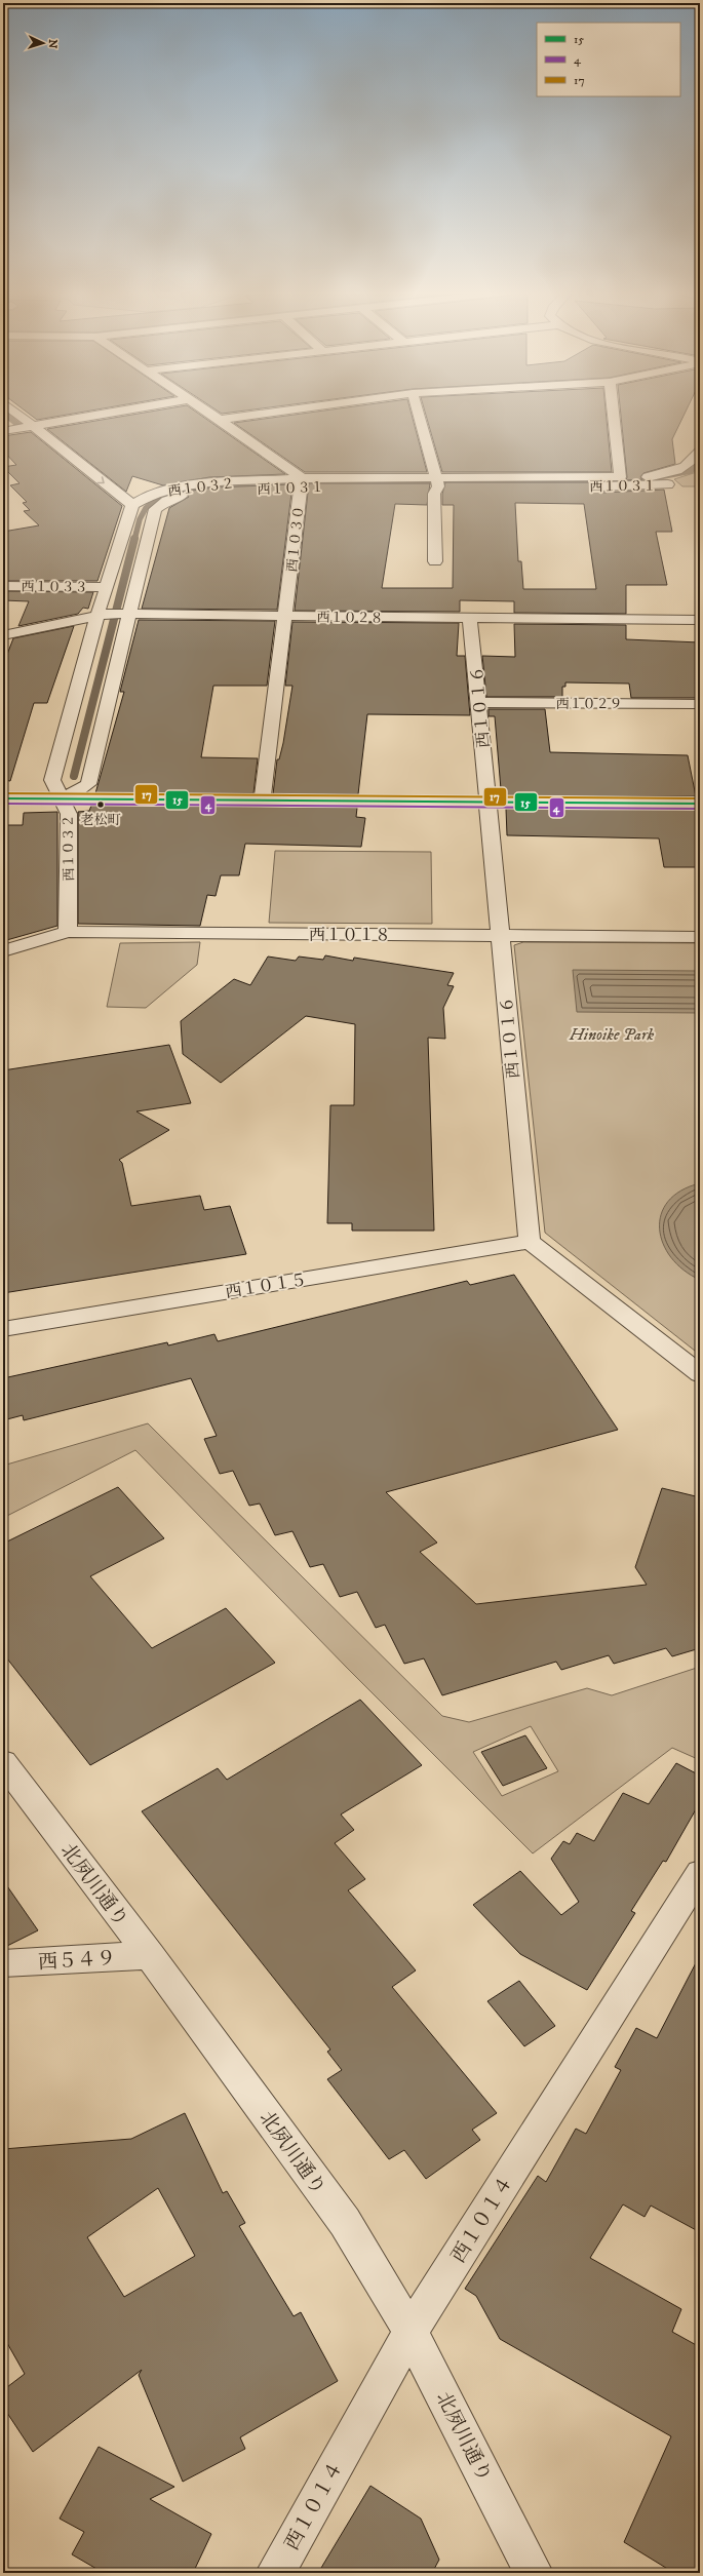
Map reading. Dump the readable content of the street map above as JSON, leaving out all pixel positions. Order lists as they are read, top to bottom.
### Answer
{
  "streets": {
    "street": [
      "西１０３１",
      "西１０３２",
      "西１０３０",
      "西１０３３",
      "西１０２８",
      "西１０２９",
      "西１０１６",
      "西１０１８",
      "西１０１５",
      "北夙川通り",
      "西５４９",
      "西１０１４"
    ]
  },
  "crossings": [
    ["西１０３１", "西１０３２"],
    ["西１０３１", "西１０３０"],
    ["西１０３１", "西１０２８"],
    ["西１０３２", "西１０３０"],
    ["西１０３２", "西１０３３"],
    ["西１０３２", "西１０２８"],
    ["西１０３２", "西１０１８"],
    ["西１０３０", "西１０２８"],
    ["西１０２８", "西１０１６"],
    ["西１０２９", "西１０１６"],
    ["西１０１６", "西１０１８"],
    ["西１０１６", "西１０１５"],
    ["北夙川通り", "西５４９"],
    ["北夙川通り", "西１０１４"]
  ],
  "parks": ["Hinoike Park"],
  "places": ["老松町"],
  "lines": ["transit line 17", "transit line 15", "transit line 4"],
  "legend": ["15", "4", "17"],
  "north": "right"
}
